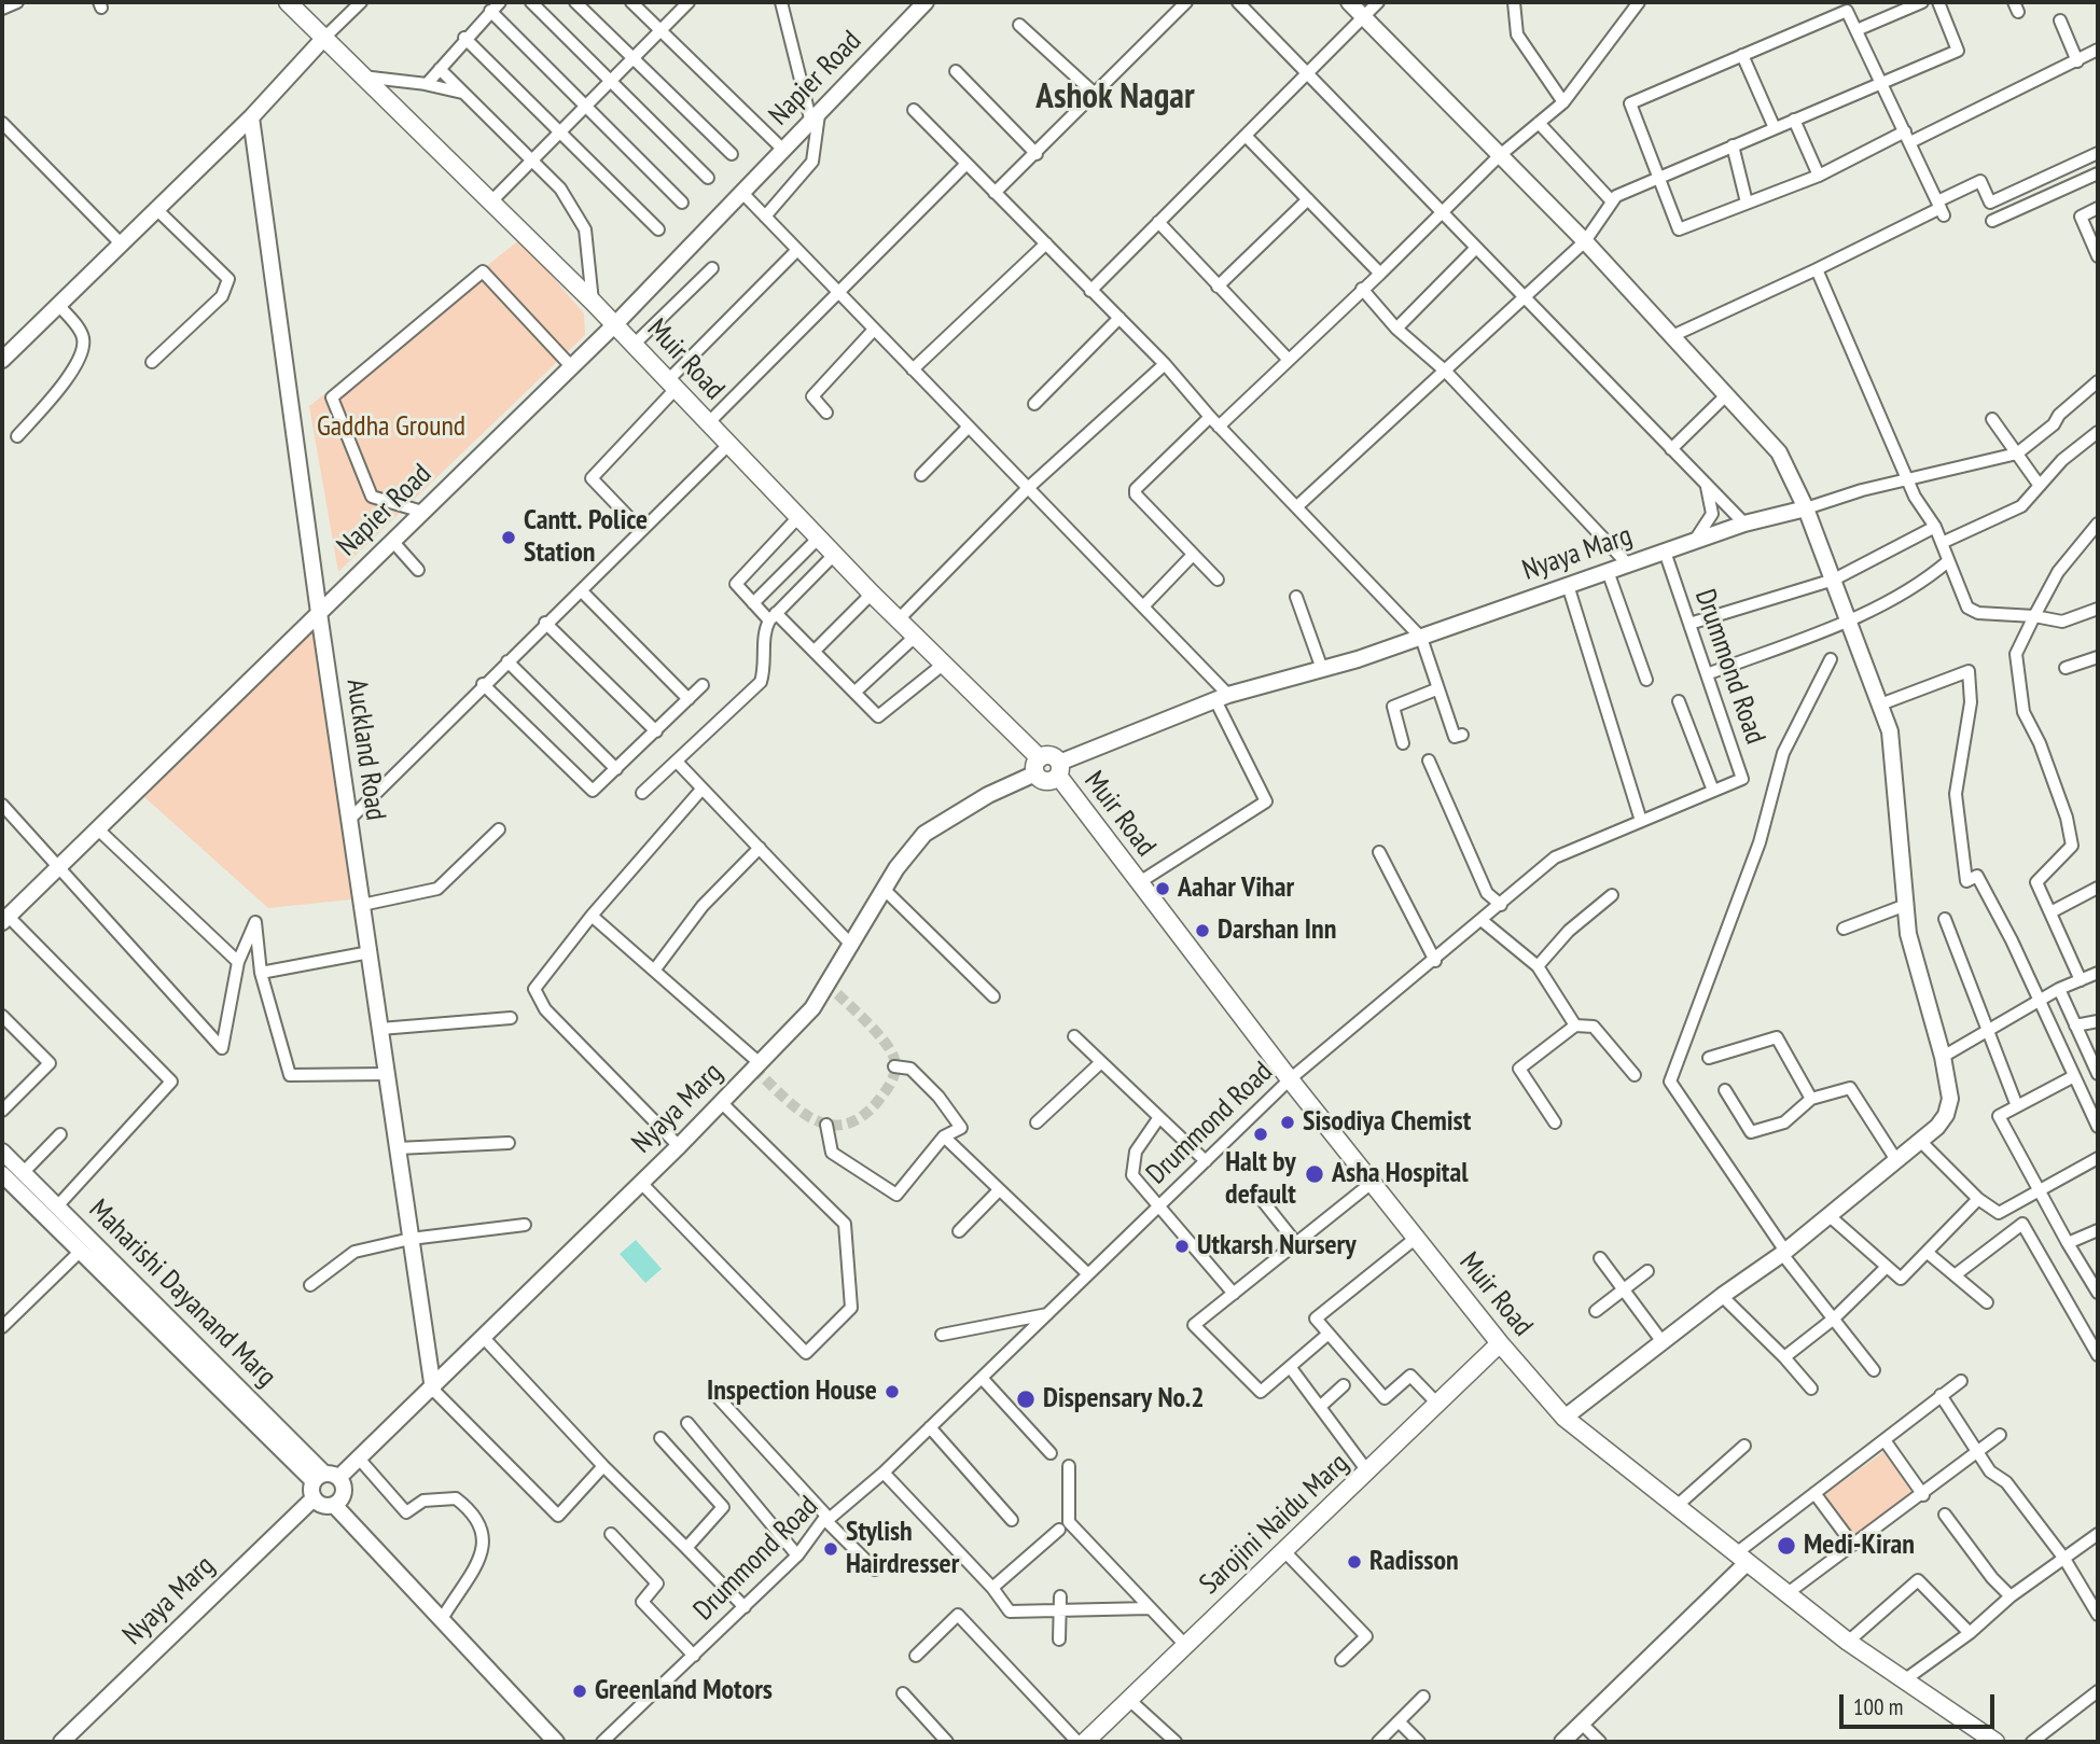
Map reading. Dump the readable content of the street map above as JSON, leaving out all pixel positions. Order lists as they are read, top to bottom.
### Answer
{
  "streets": {
    "main road": ["Muir Road", "Sarojini Naidu Marg"],
    "street": [
      "Napier Road",
      "Nyaya Marg",
      "Drummond Road",
      "Auckland Road",
      "Maharishi Dayanand Marg"
    ]
  },
  "crossings": [
    ["Napier Road", "Muir Road"],
    ["Napier Road", "Auckland Road"],
    ["Muir Road", "Nyaya Marg"],
    ["Muir Road", "Drummond Road"],
    ["Muir Road", "Sarojini Naidu Marg"],
    ["Nyaya Marg", "Drummond Road"],
    ["Nyaya Marg", "Auckland Road"],
    ["Nyaya Marg", "Maharishi Dayanand Marg"]
  ],
  "districts": ["Ashok Nagar"],
  "parks": ["Gaddha Ground"],
  "places": [
    "Cantt. Police Station",
    "Aahar Vihar",
    "Darshan Inn",
    "Sisodiya Chemist",
    "Halt by default",
    "Asha Hospital",
    "Utkarsh Nursery",
    "Inspection House",
    "Dispensary No.2",
    "Medi-Kiran",
    "Stylish Hairdresser",
    "Radisson",
    "Greenland Motors"
  ],
  "scale_bar": "100 m"
}
